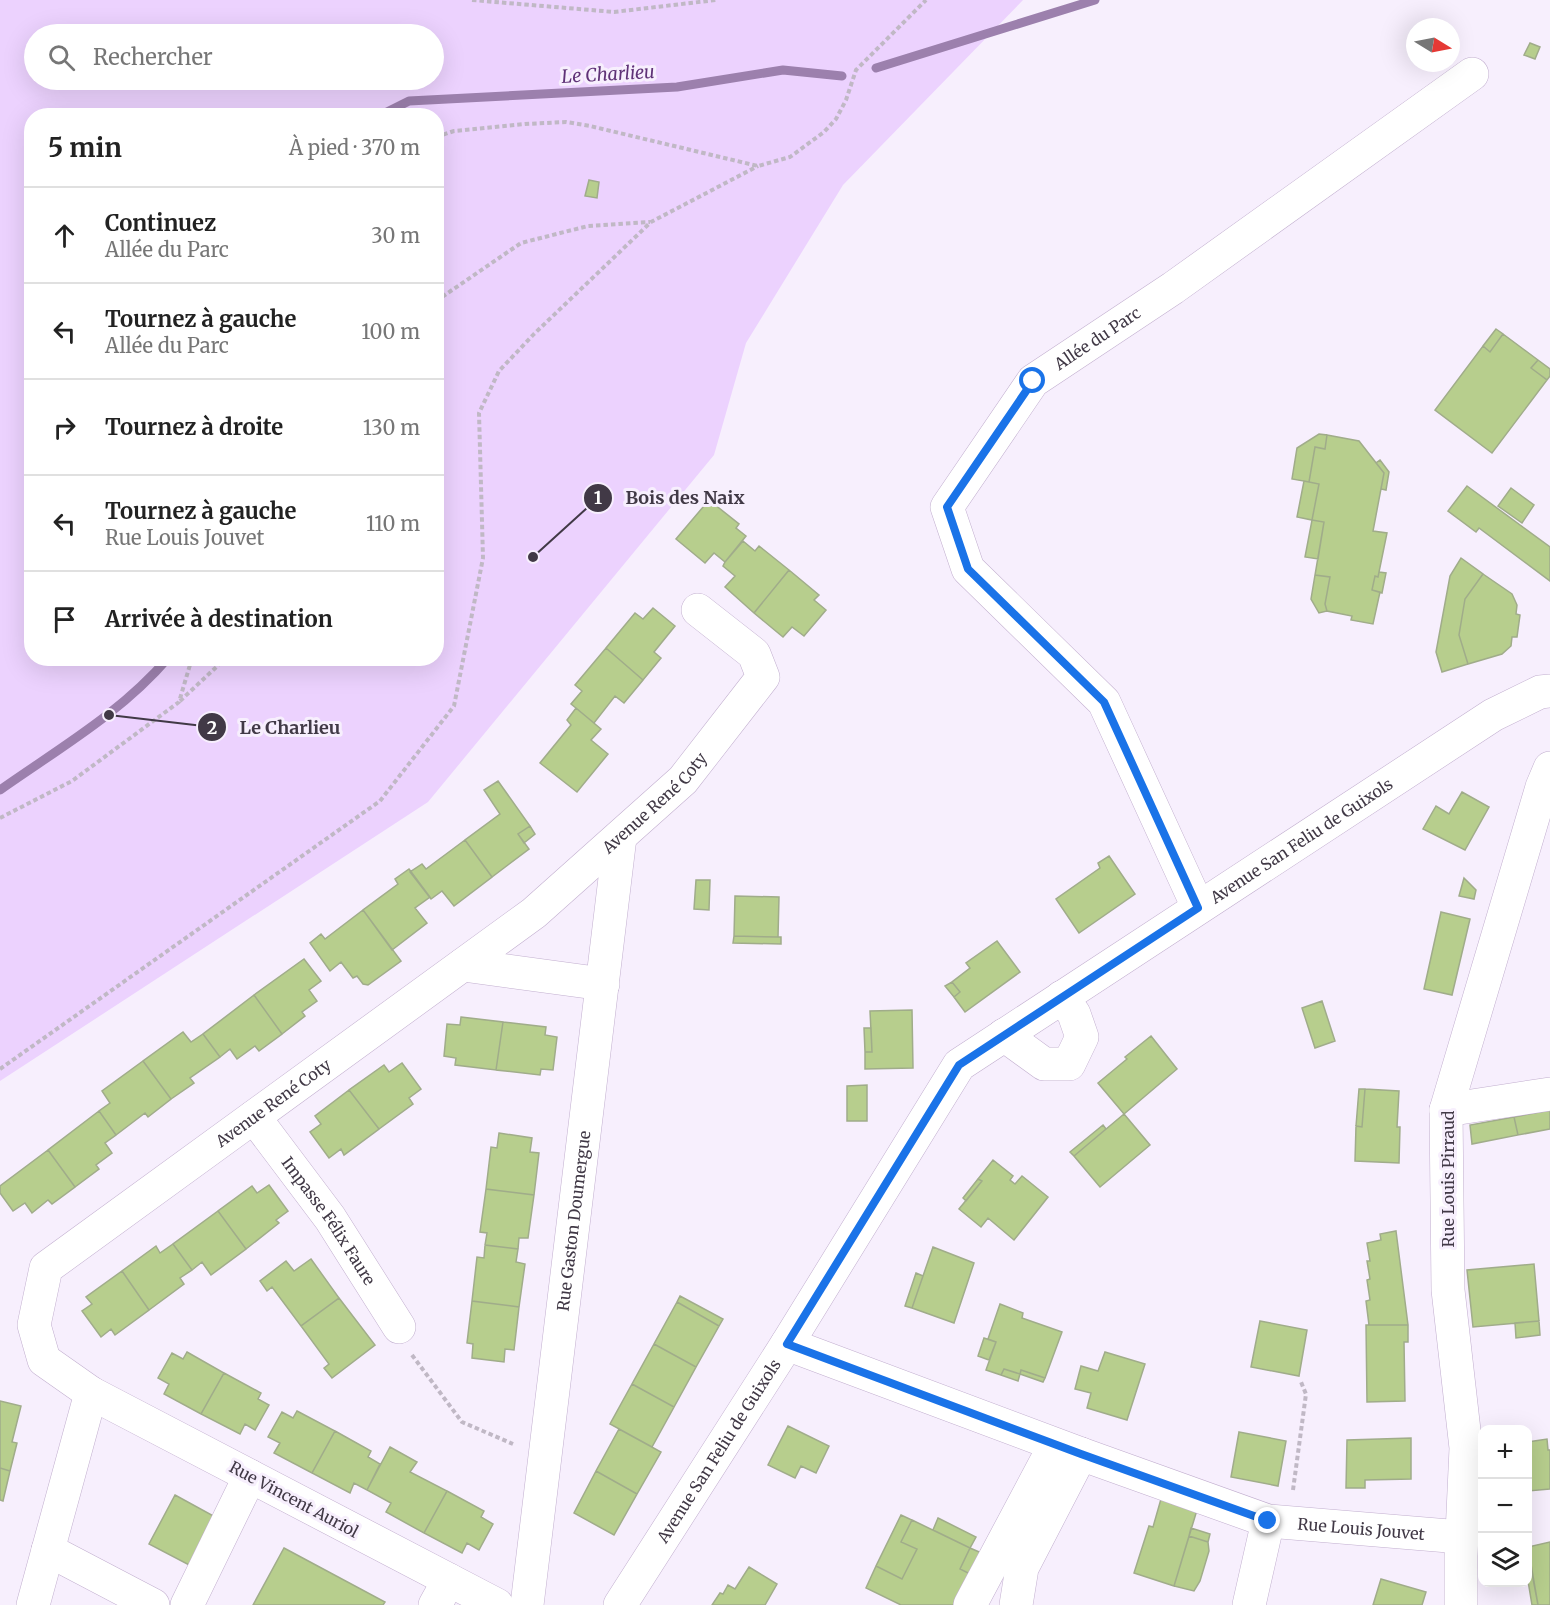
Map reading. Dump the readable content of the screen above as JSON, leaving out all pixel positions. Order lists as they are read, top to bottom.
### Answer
{
  "streets": {
    "street": [
      "Allée du Parc",
      "Avenue René Coty",
      "Avenue San Feliu de Guixols",
      "Rue Louis Pirraud",
      "Impasse Félix Faure",
      "Rue Gaston Doumergue",
      "Rue Vincent Auriol",
      "Rue Louis Jouvet"
    ]
  },
  "crossings": [
    ["Allée du Parc", "Avenue San Feliu de Guixols"],
    ["Avenue René Coty", "Impasse Félix Faure"],
    ["Avenue René Coty", "Rue Gaston Doumergue"],
    ["Avenue René Coty", "Rue Vincent Auriol"],
    ["Avenue San Feliu de Guixols", "Rue Louis Jouvet"],
    ["Rue Louis Pirraud", "Rue Louis Jouvet"]
  ],
  "water": ["Le Charlieu"],
  "places": ["Bois des Naix", "Le Charlieu"],
  "north": "right",
  "page": {
    "search": "Rechercher",
    "heading": ["5 min", "À pied · 370 m"],
    "list": [
      ["Continuez", "Allée du Parc", "30 m"],
      ["Tournez à gauche", "Allée du Parc", "100 m"],
      ["Tournez à droite", "130 m"],
      ["Tournez à gauche", "Rue Louis Jouvet", "110 m"],
      "Arrivée à destination"
    ],
    "map_buttons": ["+", "−"]
  }
}
